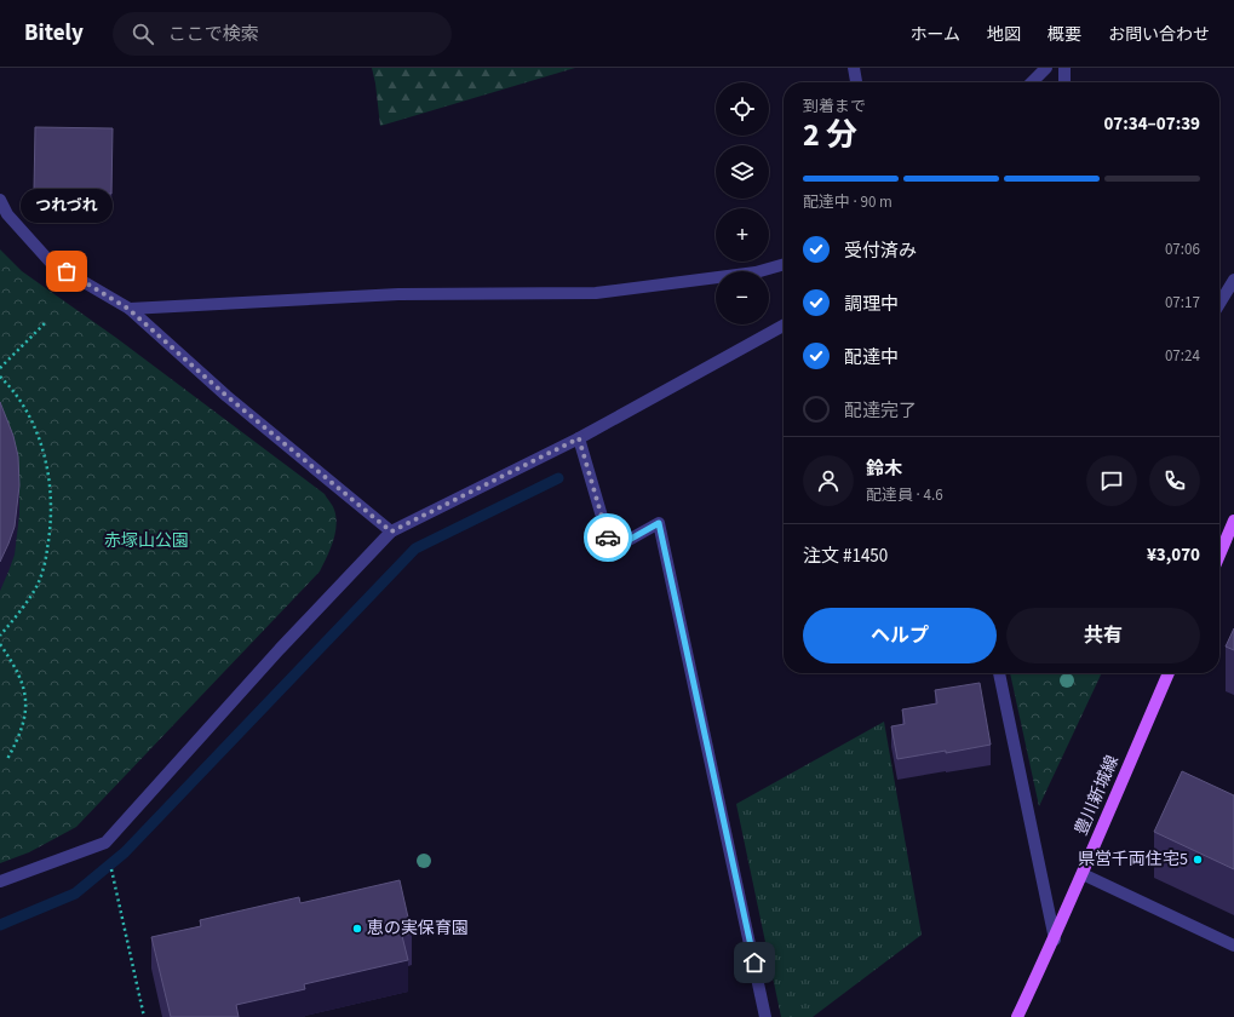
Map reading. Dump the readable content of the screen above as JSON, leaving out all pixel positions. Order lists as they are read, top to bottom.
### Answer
{
  "streets": {
    "main road": ["豊川新城線"]
  },
  "parks": ["赤塚山公園"],
  "places": ["つれづれ", "県営千両住宅5", "恵の実保育園"],
  "page": {
    "header": "Bitely",
    "search": "ここで検索",
    "nav": [
      "ホーム",
      "地図",
      "概要",
      "お問い合わせ"
    ],
    "map_buttons": ["+", "−"],
    "heading": ["2 分", "到着まで", "07:34–07:39"],
    "panel": [
      "鈴木",
      "配達員 · 4.6",
      "注文 #1450",
      "¥3,070"
    ],
    "bar": "配達中 · 90 m",
    "bubble": "つれづれ",
    "list": [
      ["受付済み", "07:06"],
      ["調理中", "07:17"],
      ["配達中", "07:24"],
      "配達完了"
    ],
    "buttons": ["ヘルプ", "共有"]
  }
}
